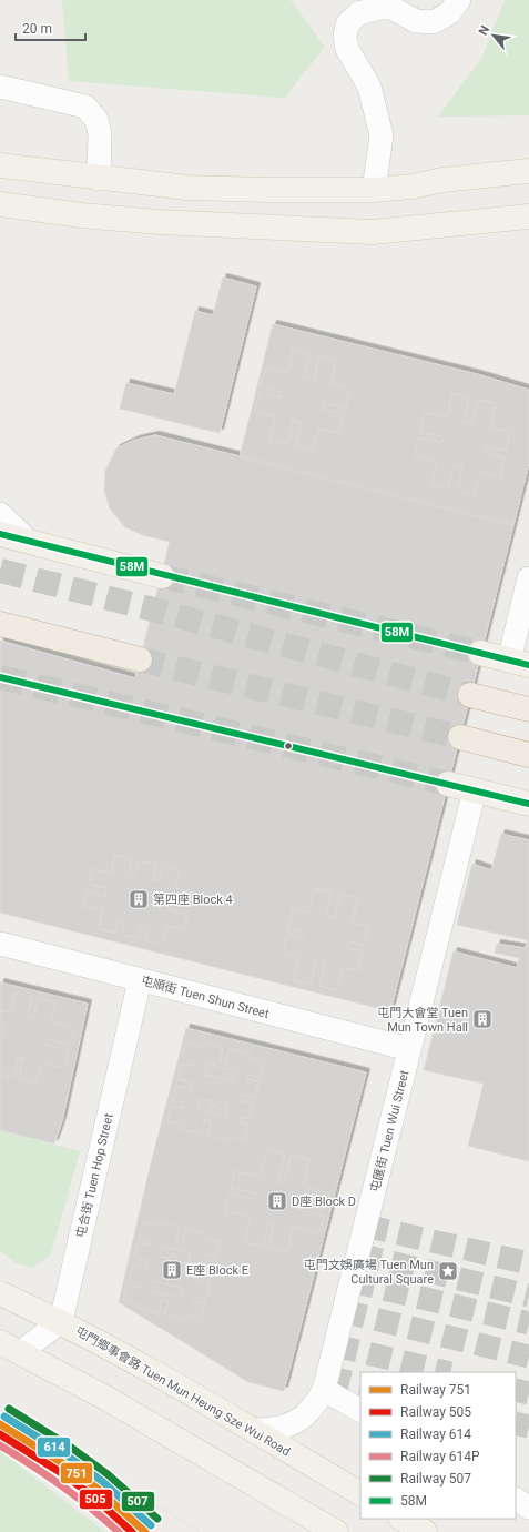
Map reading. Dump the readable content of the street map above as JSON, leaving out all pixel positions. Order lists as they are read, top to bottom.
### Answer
{
  "streets": {
    "main road": ["屯門鄉事會路 Tuen Mun Heung Sze Wui Road"],
    "street": ["屯順街 Tuen Shun Street", "屯匯街 Tuen Wui Street", "屯合街 Tuen Hop Street"]
  },
  "crossings": [
    ["屯順街 Tuen Shun Street", "屯匯街 Tuen Wui Street"],
    ["屯順街 Tuen Shun Street", "屯合街 Tuen Hop Street"],
    ["屯匯街 Tuen Wui Street", "屯門鄉事會路 Tuen Mun Heung Sze Wui Road"],
    ["屯合街 Tuen Hop Street", "屯門鄉事會路 Tuen Mun Heung Sze Wui Road"]
  ],
  "places": {
    "building": [
      "第四座 Block 4",
      "屯門大會堂 Tuen Mun Town Hall",
      "D座 Block D",
      "E座 Block E"
    ],
    "place": ["屯門文娛廣場 Tuen Mun Cultural Square"]
  },
  "lines": [
    "transit line 58M",
    "rail line 507",
    "rail line 614",
    "rail line 751",
    "rail line 505",
    "rail line 614P"
  ],
  "legend": [
    "Railway 751",
    "Railway 505",
    "Railway 614",
    "Railway 614P",
    "Railway 507",
    "58M"
  ],
  "scale_bar": "20 m",
  "north": "top left"
}
